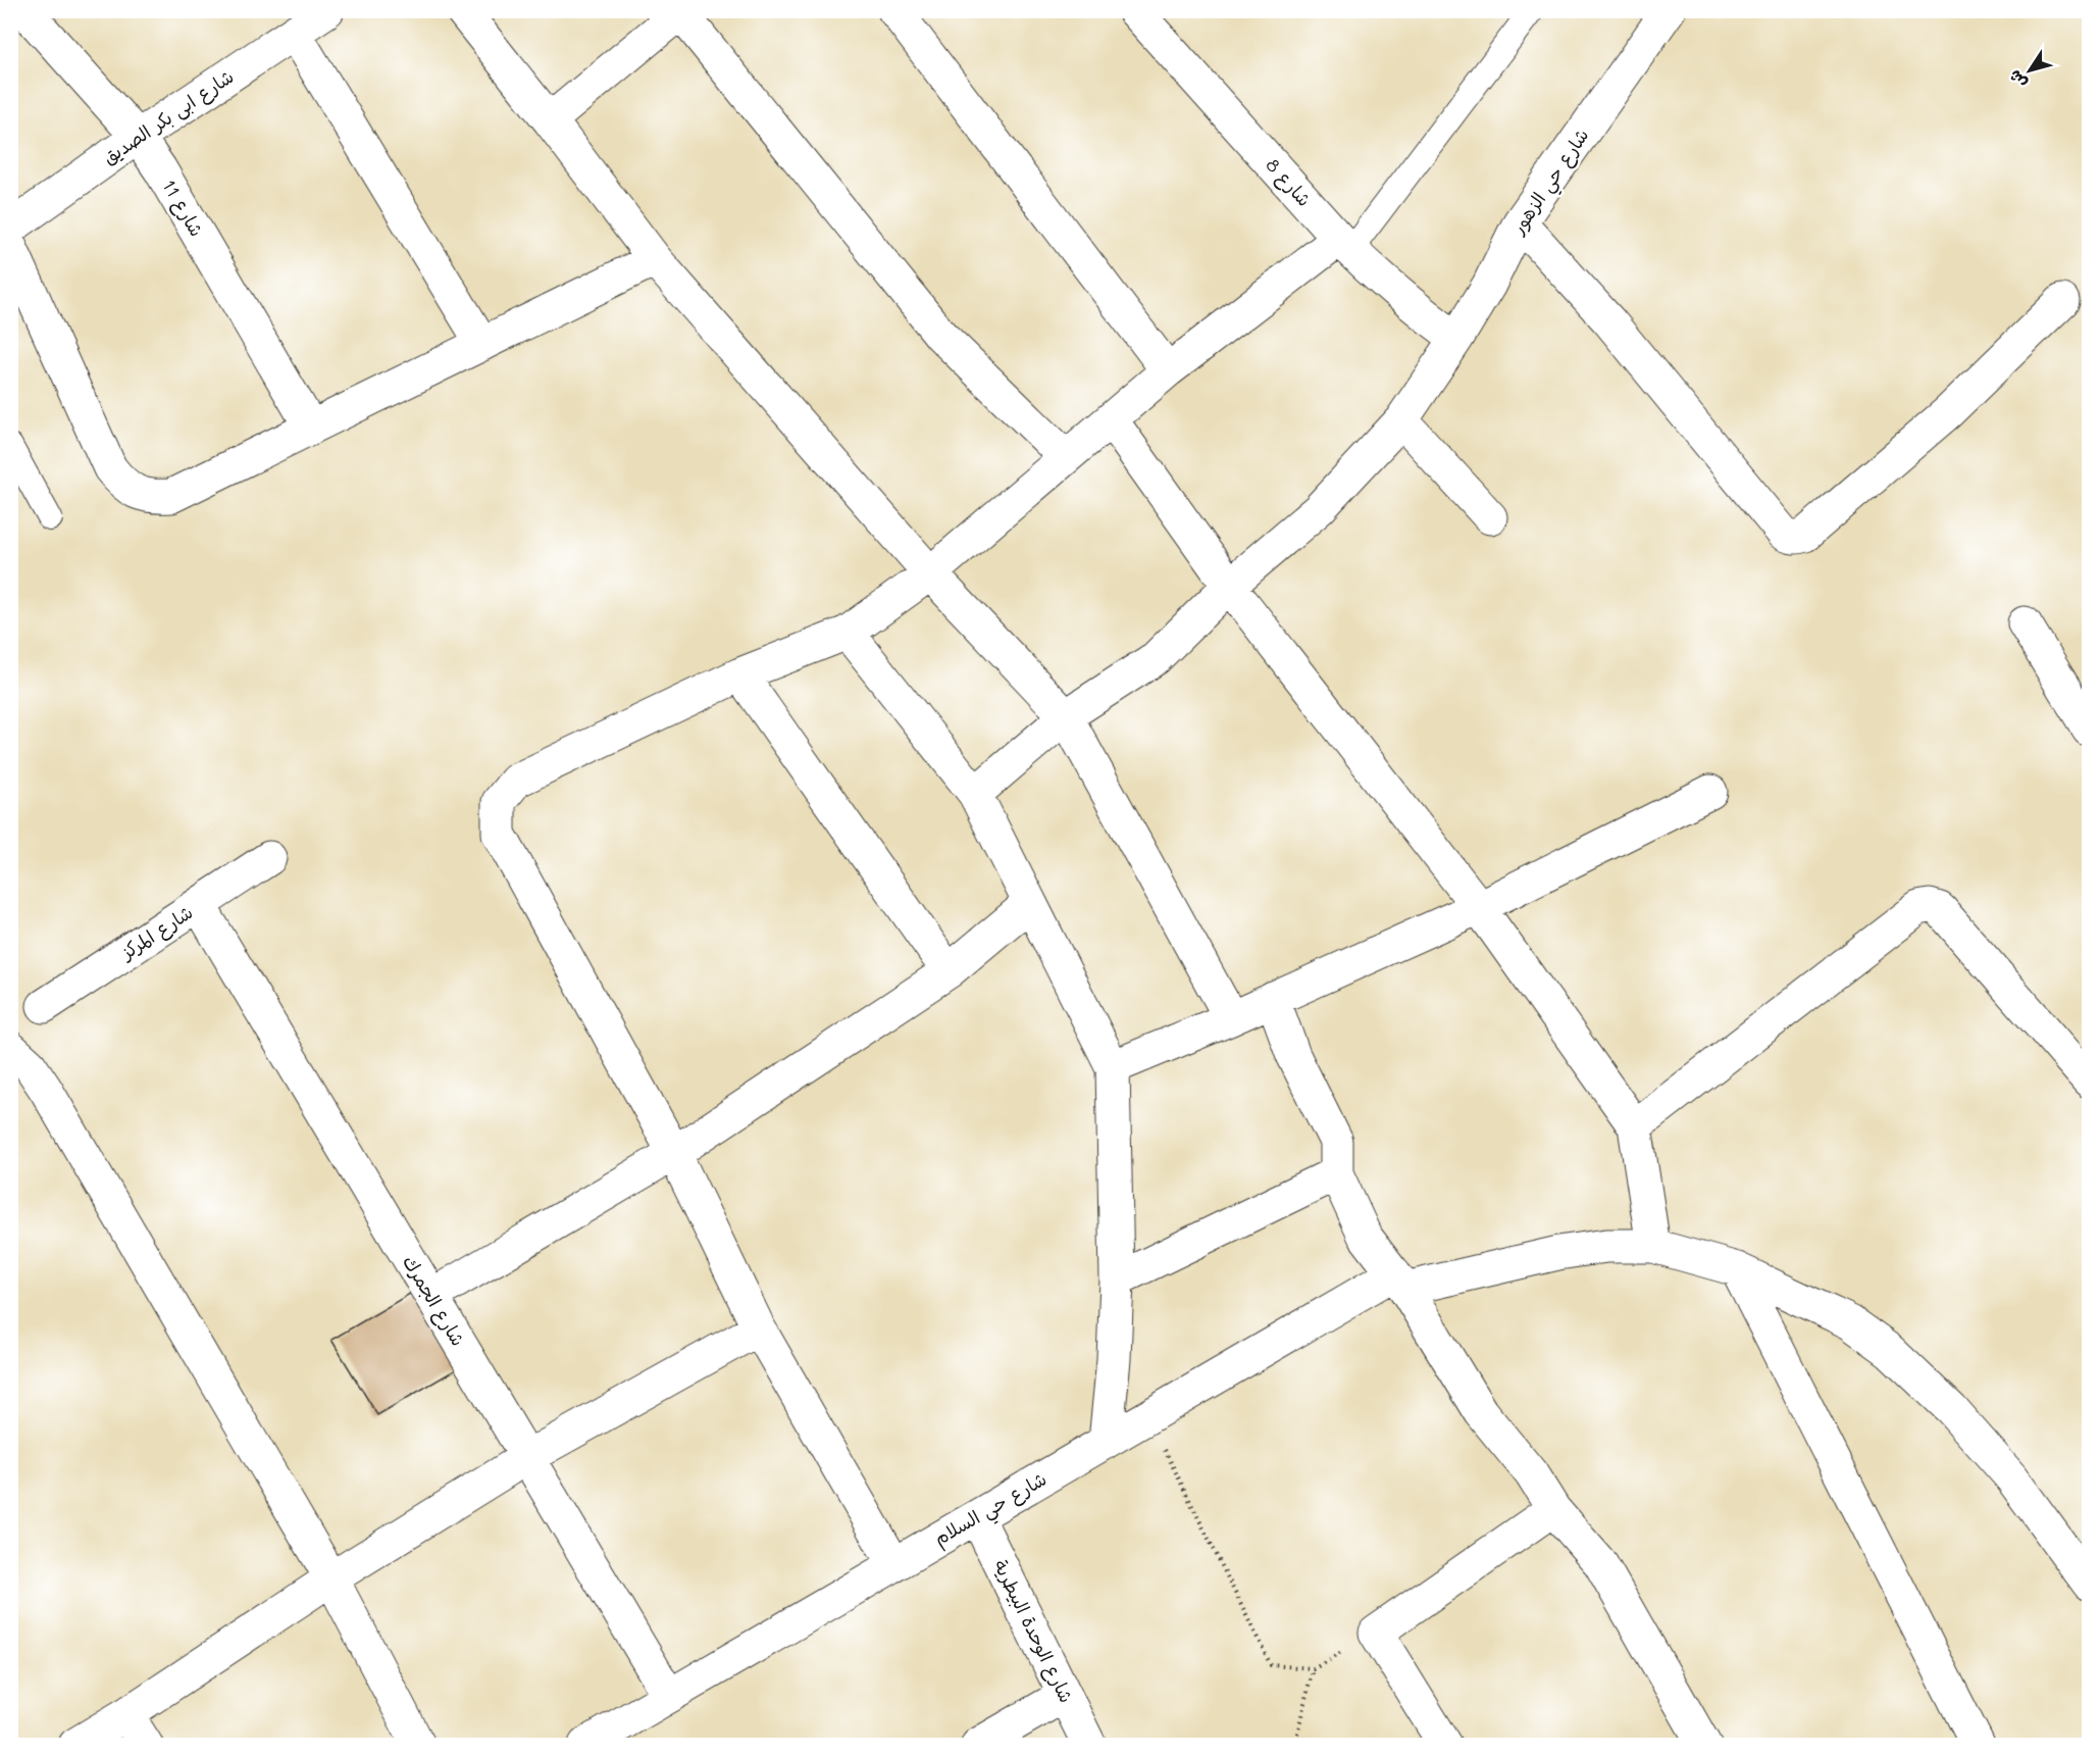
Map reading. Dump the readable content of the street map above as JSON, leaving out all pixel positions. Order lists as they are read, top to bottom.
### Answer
{
  "streets": {
    "street": [
      "شارع ابى بكر الصديق",
      "شارع حي الزهور",
      "شارع 8",
      "شارع 11",
      "شارع المركز",
      "شارع الجمرك",
      "شارع حي السلام",
      "شارع الوحدة البيطرية"
    ]
  },
  "crossings": [
    ["شارع ابى بكر الصديق", "شارع 11"],
    ["شارع حي الزهور", "شارع 8"],
    ["شارع المركز", "شارع الجمرك"],
    ["شارع الجمرك", "شارع حي السلام"],
    ["شارع حي السلام", "شارع الوحدة البيطرية"]
  ],
  "north": "bottom left"
}
